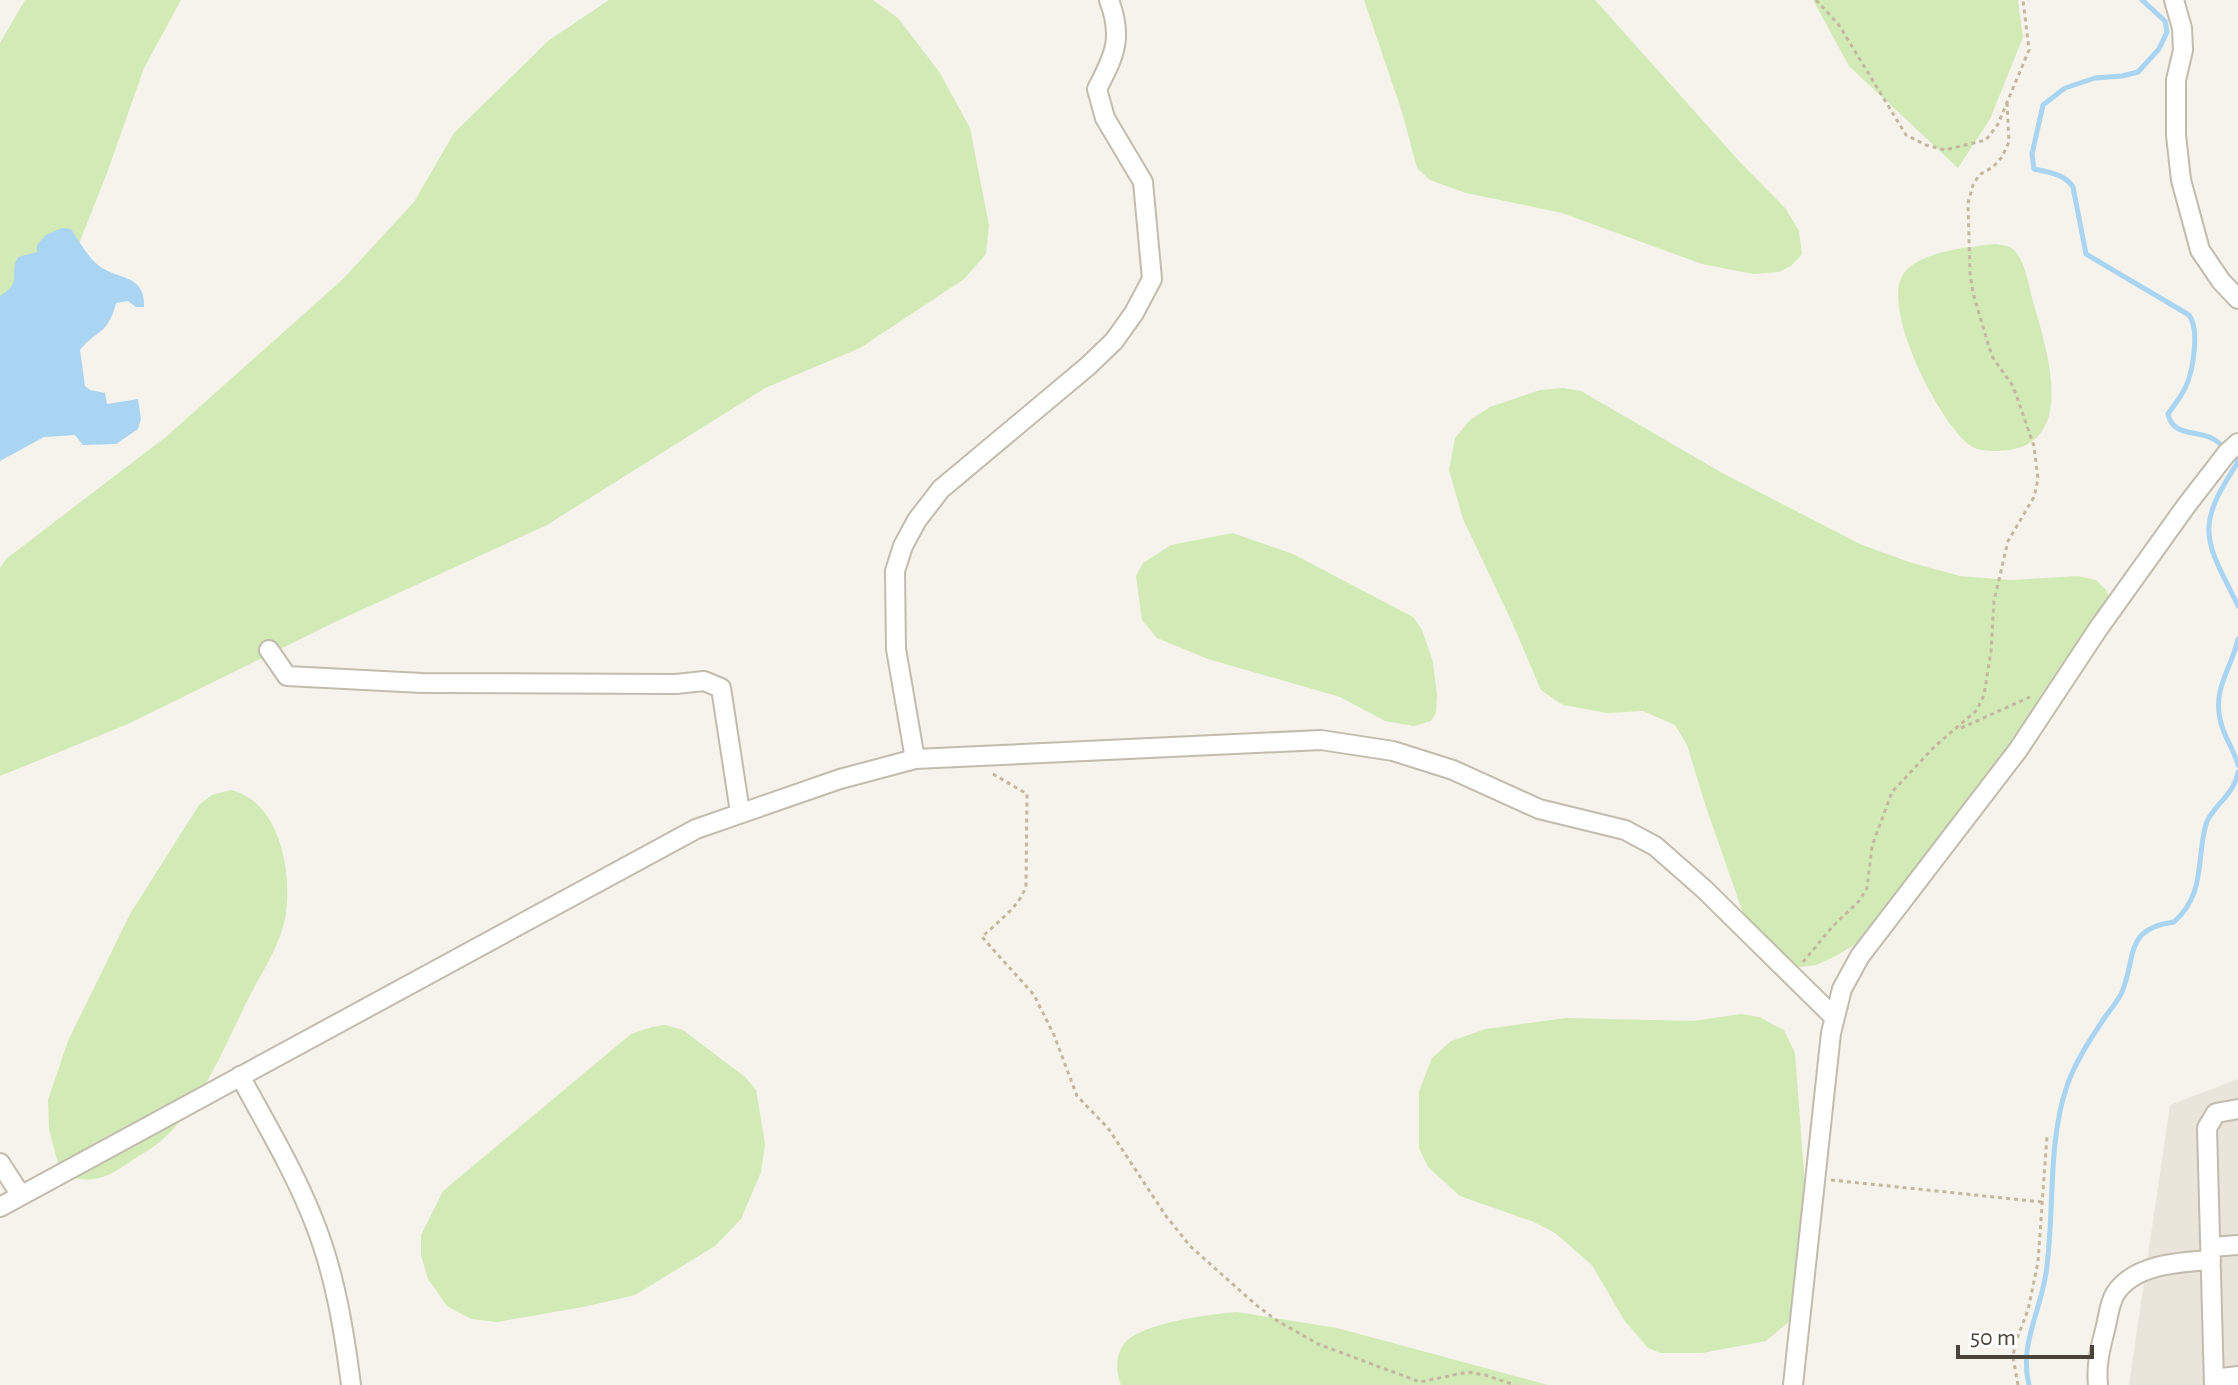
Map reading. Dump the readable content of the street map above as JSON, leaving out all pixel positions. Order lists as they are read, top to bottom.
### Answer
{
  "scale_bar": "50 m"
}
